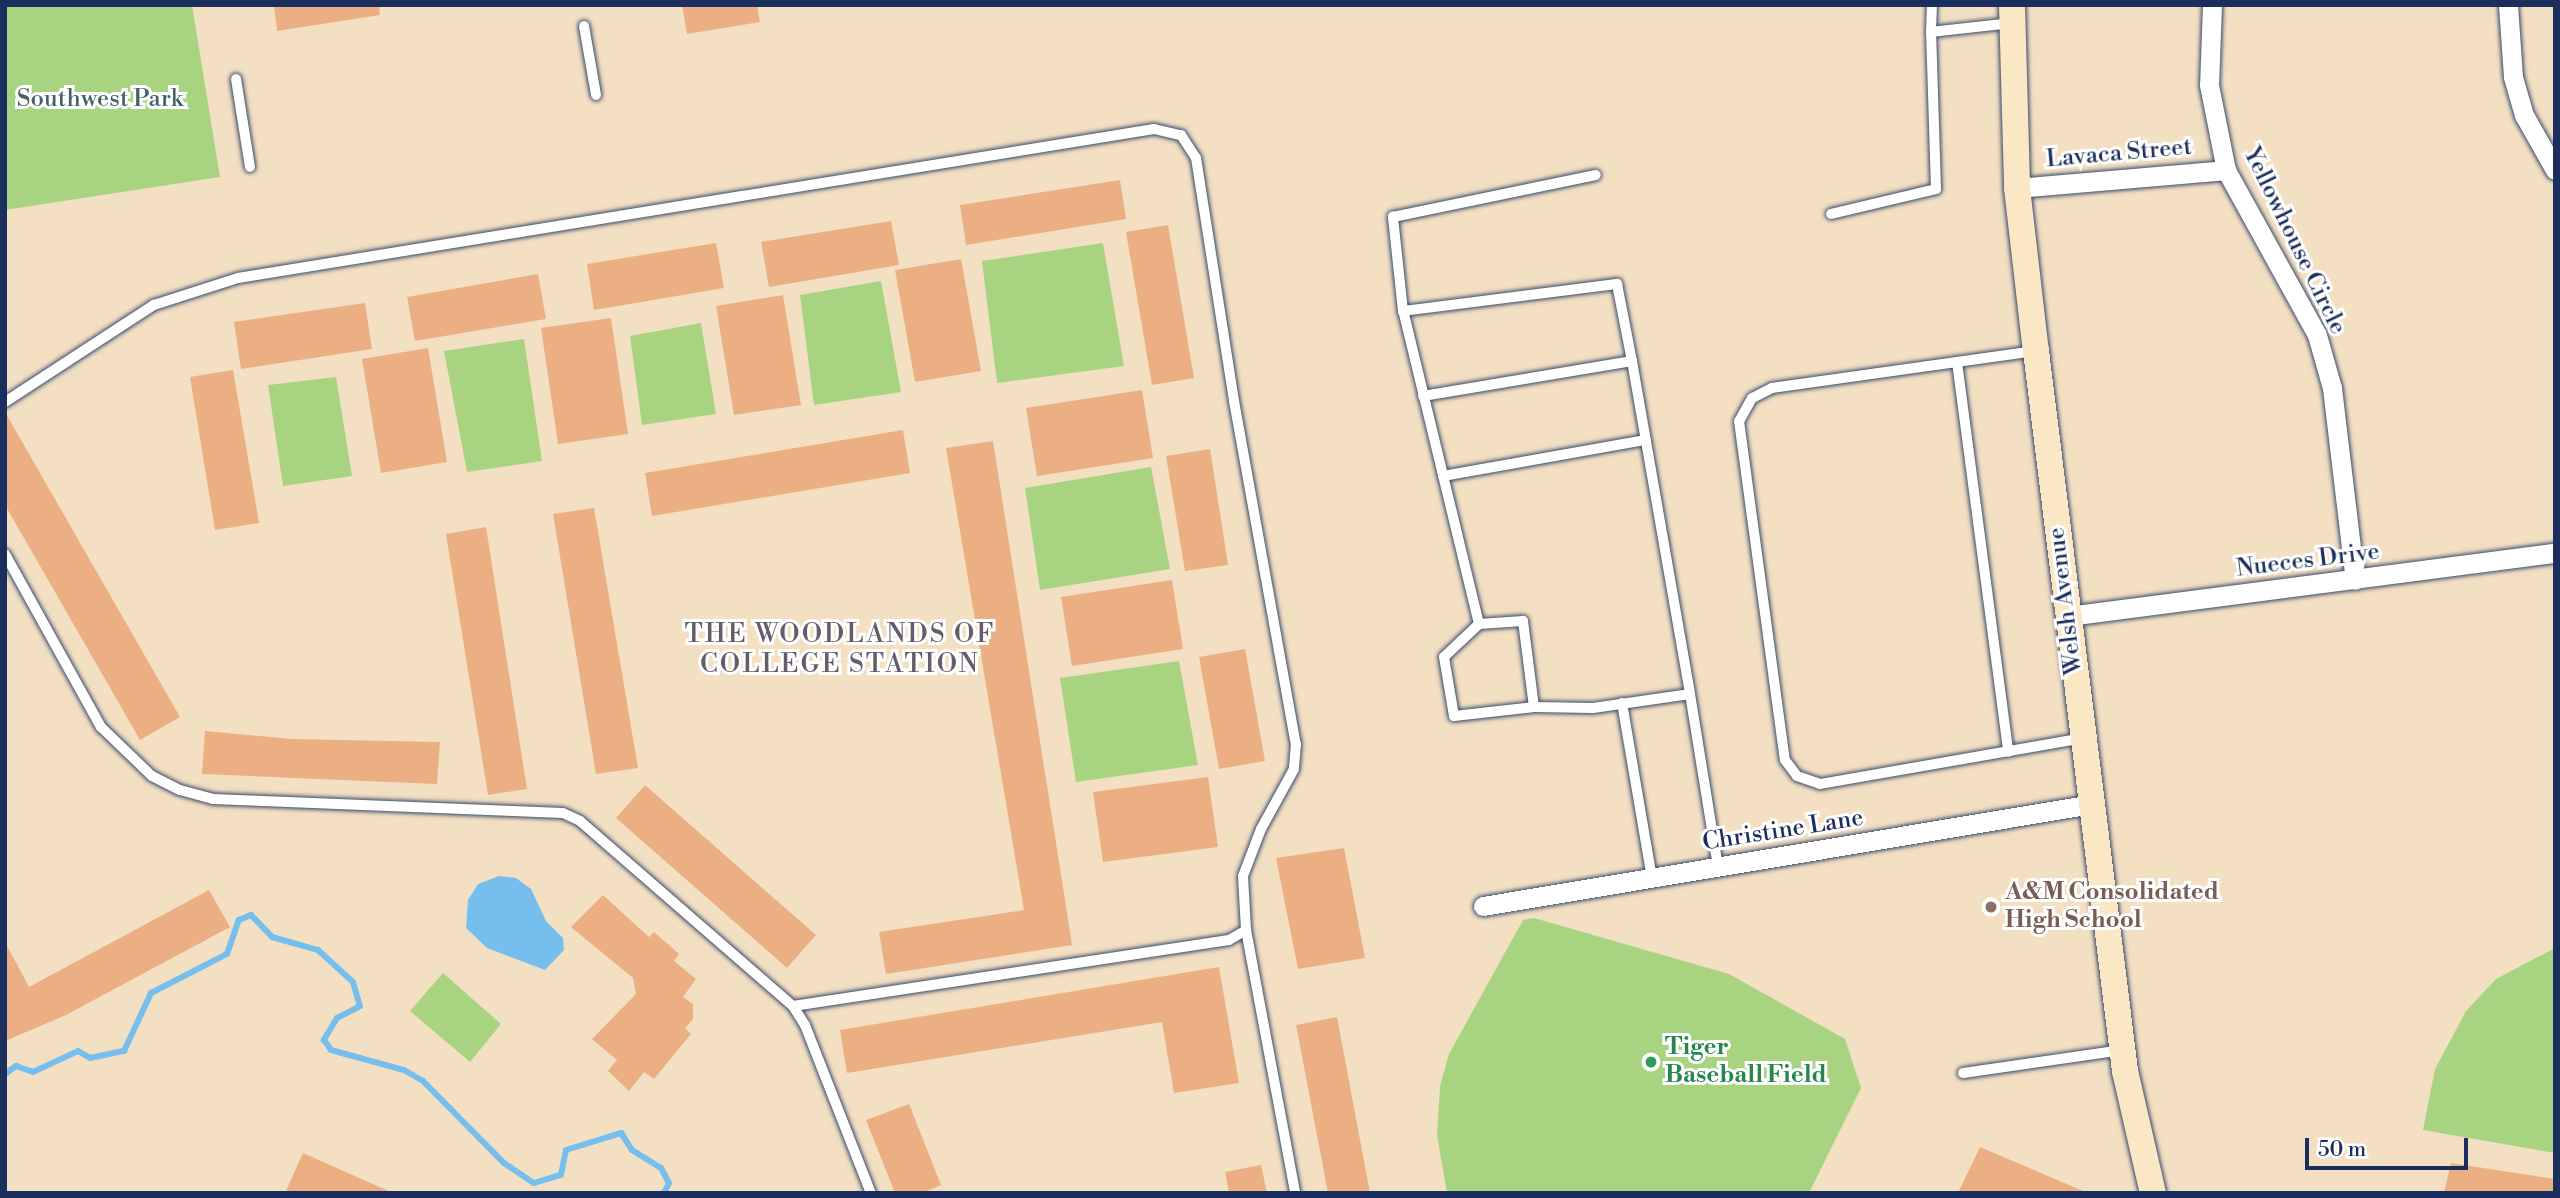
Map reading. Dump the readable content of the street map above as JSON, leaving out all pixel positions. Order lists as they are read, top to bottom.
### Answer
{
  "streets": {
    "main road": ["Welsh Avenue"],
    "street": [
      "Lavaca Street",
      "Yellowhouse Circle",
      "Nueces Drive",
      "Christine Lane"
    ]
  },
  "crossings": [
    ["Lavaca Street", "Yellowhouse Circle"],
    ["Lavaca Street", "Welsh Avenue"],
    ["Yellowhouse Circle", "Nueces Drive"],
    ["Nueces Drive", "Welsh Avenue"],
    ["Welsh Avenue", "Christine Lane"]
  ],
  "districts": ["THE WOODLANDS OF COLLEGE STATION"],
  "parks": ["Southwest Park"],
  "places": ["A&M Consolidated High School", "Tiger Baseball Field"],
  "scale_bar": "50 m"
}
